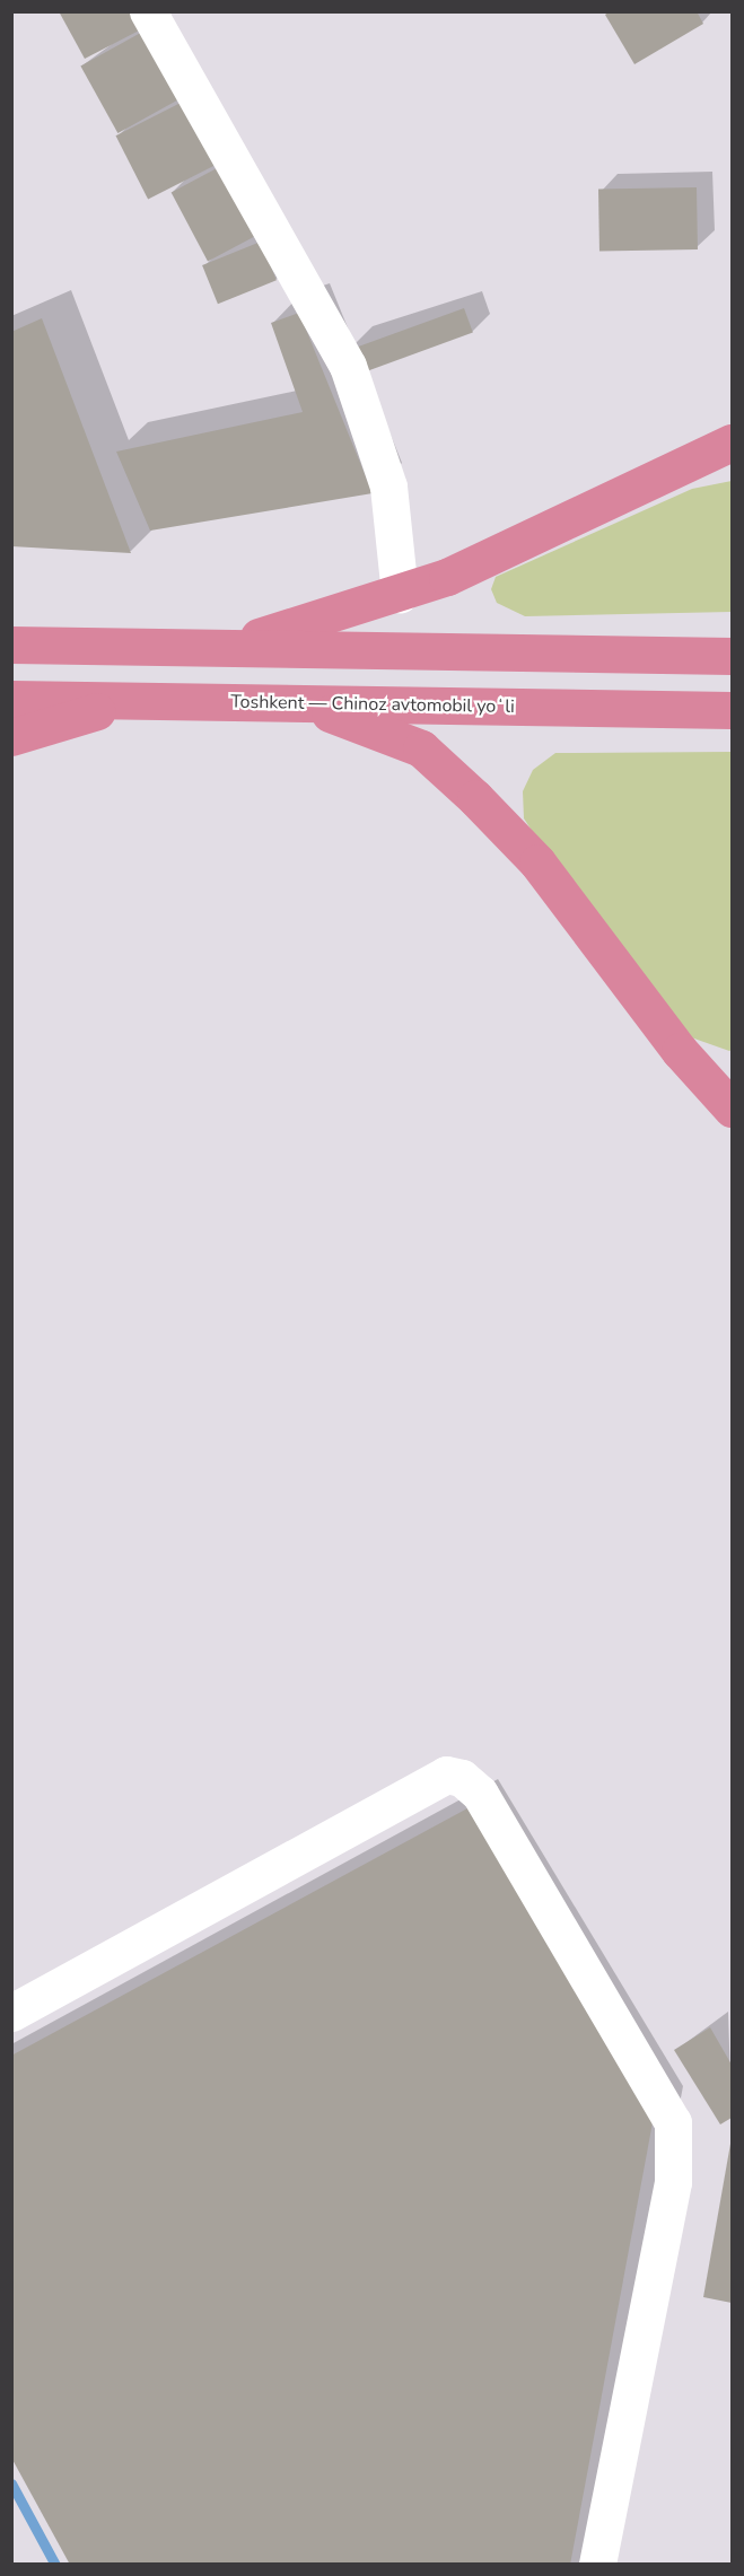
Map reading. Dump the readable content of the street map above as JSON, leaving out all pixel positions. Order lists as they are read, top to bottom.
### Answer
{
  "streets": {
    "highway": ["Toshkent — Chinoz avtomobil yoʻli"]
  }
}
